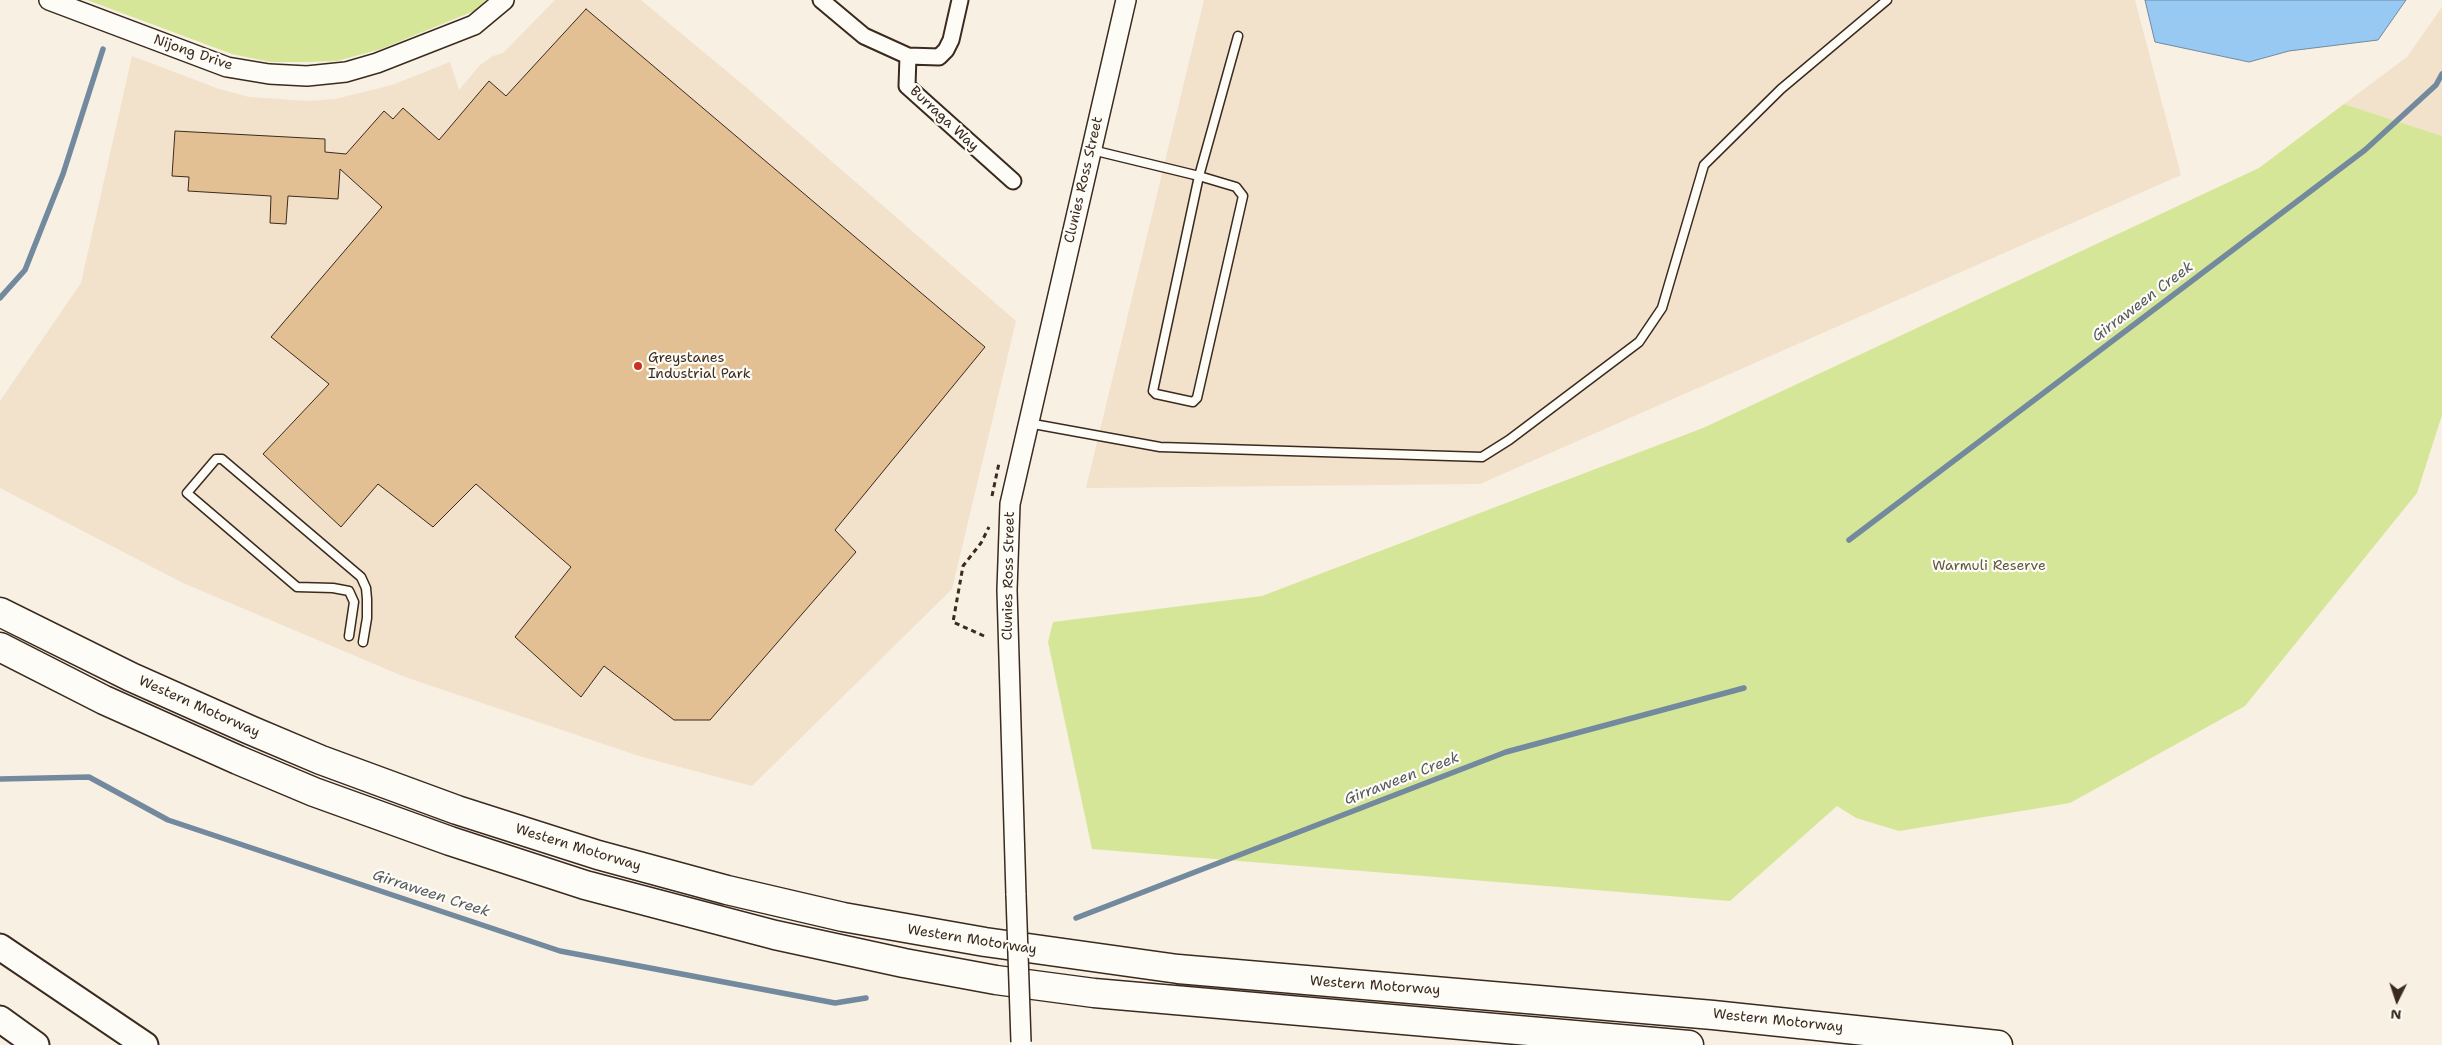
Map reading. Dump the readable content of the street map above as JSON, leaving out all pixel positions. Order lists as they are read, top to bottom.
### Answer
{
  "streets": {
    "highway": ["Western Motorway"],
    "street": ["Nijong Drive", "Burraga Way", "Clunies Ross Street"]
  },
  "water": ["Girraween Creek"],
  "parks": ["Warmuli Reserve"],
  "places": ["Greystanes Industrial Park"],
  "north": "bottom"
}
